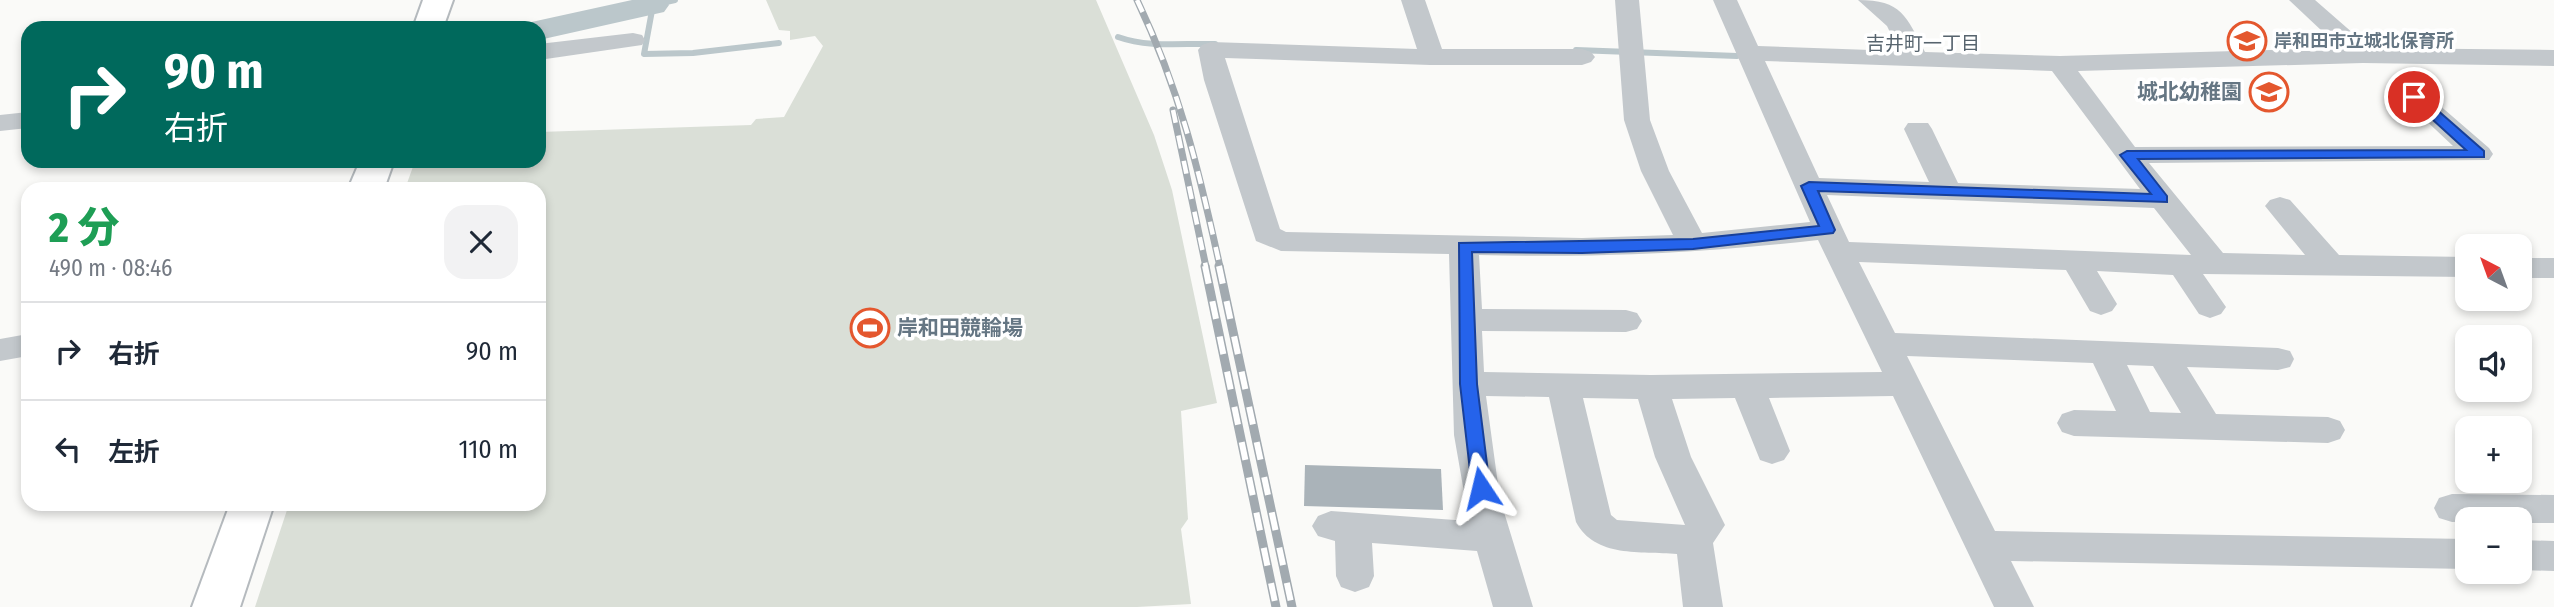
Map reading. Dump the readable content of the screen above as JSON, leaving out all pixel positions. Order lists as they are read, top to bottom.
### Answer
{
  "districts": ["吉井町一丁目"],
  "places": {
    "school or university": ["岸和田市立城北保育所", "城北幼稚園"],
    "sports": ["岸和田競輪場"]
  },
  "north": "top left",
  "page": {
    "turn": ["90 m", "右折"],
    "heading": ["2 分", "490 m · 08:46"],
    "map_buttons": ["+", "−"],
    "list": [
      {
        "name": "右折",
        "value": "90 m"
      },
      {
        "name": "左折",
        "value": "110 m"
      }
    ]
  }
}
